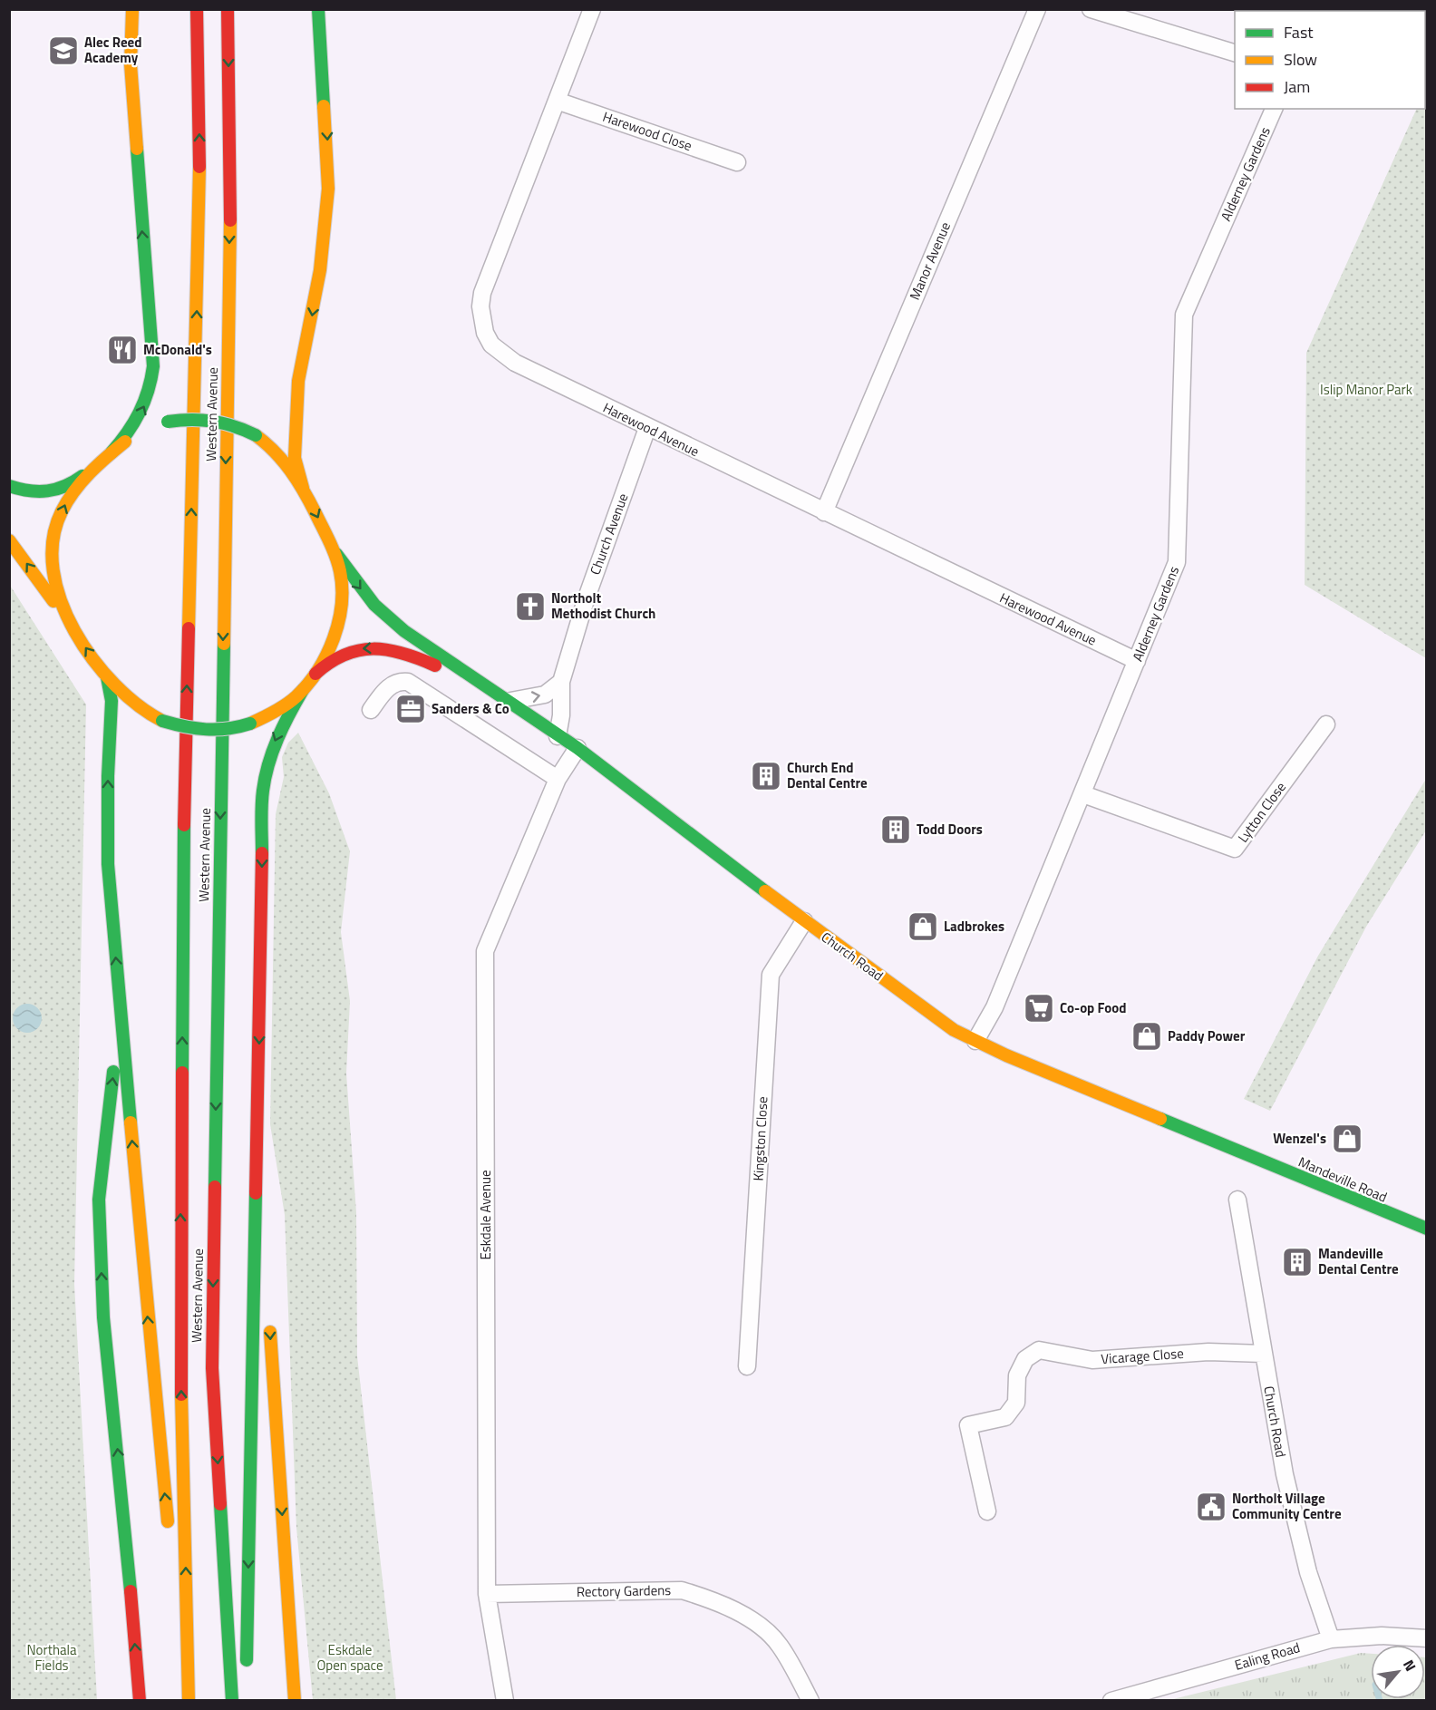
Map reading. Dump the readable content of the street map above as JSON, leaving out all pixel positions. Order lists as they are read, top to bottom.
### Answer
{
  "streets": {
    "main road": ["Western Avenue", "Church Road", "Mandeville Road"],
    "street": [
      "Harewood Close",
      "Alderney Gardens",
      "Manor Avenue",
      "Harewood Avenue",
      "Church Avenue",
      "Lytton Close",
      "Kingston Close",
      "Eskdale Avenue",
      "Vicarage Close",
      "Rectory Gardens",
      "Ealing Road"
    ]
  },
  "crossings": [
    ["Harewood Close", "Harewood Avenue"],
    ["Alderney Gardens", "Harewood Avenue"],
    ["Alderney Gardens", "Lytton Close"],
    ["Alderney Gardens", "Church Road"],
    ["Manor Avenue", "Harewood Avenue"],
    ["Harewood Avenue", "Church Avenue"],
    ["Church Avenue", "Church Road"],
    ["Church Road", "Kingston Close"],
    ["Church Road", "Mandeville Road"],
    ["Church Road", "Eskdale Avenue"],
    ["Church Road", "Vicarage Close"],
    ["Church Road", "Ealing Road"],
    ["Eskdale Avenue", "Rectory Gardens"]
  ],
  "parks": ["Islip Manor Park", "Northala Fields", "Eskdale Open space"],
  "places": {
    "school or university": ["Alec Reed Academy"],
    "restaurant": ["McDonald's"],
    "church": ["Northolt Methodist Church"],
    "office": ["Sanders & Co"],
    "building": ["Church End Dental Centre", "Todd Doors", "Mandeville Dental Centre"],
    "shop": ["Ladbrokes", "Paddy Power", "Wenzel's"],
    "supermarket": ["Co-op Food"],
    "public building": ["Northolt Village Community Centre"]
  },
  "legend": ["Fast", "Slow", "Jam"],
  "north": "top right"
}
